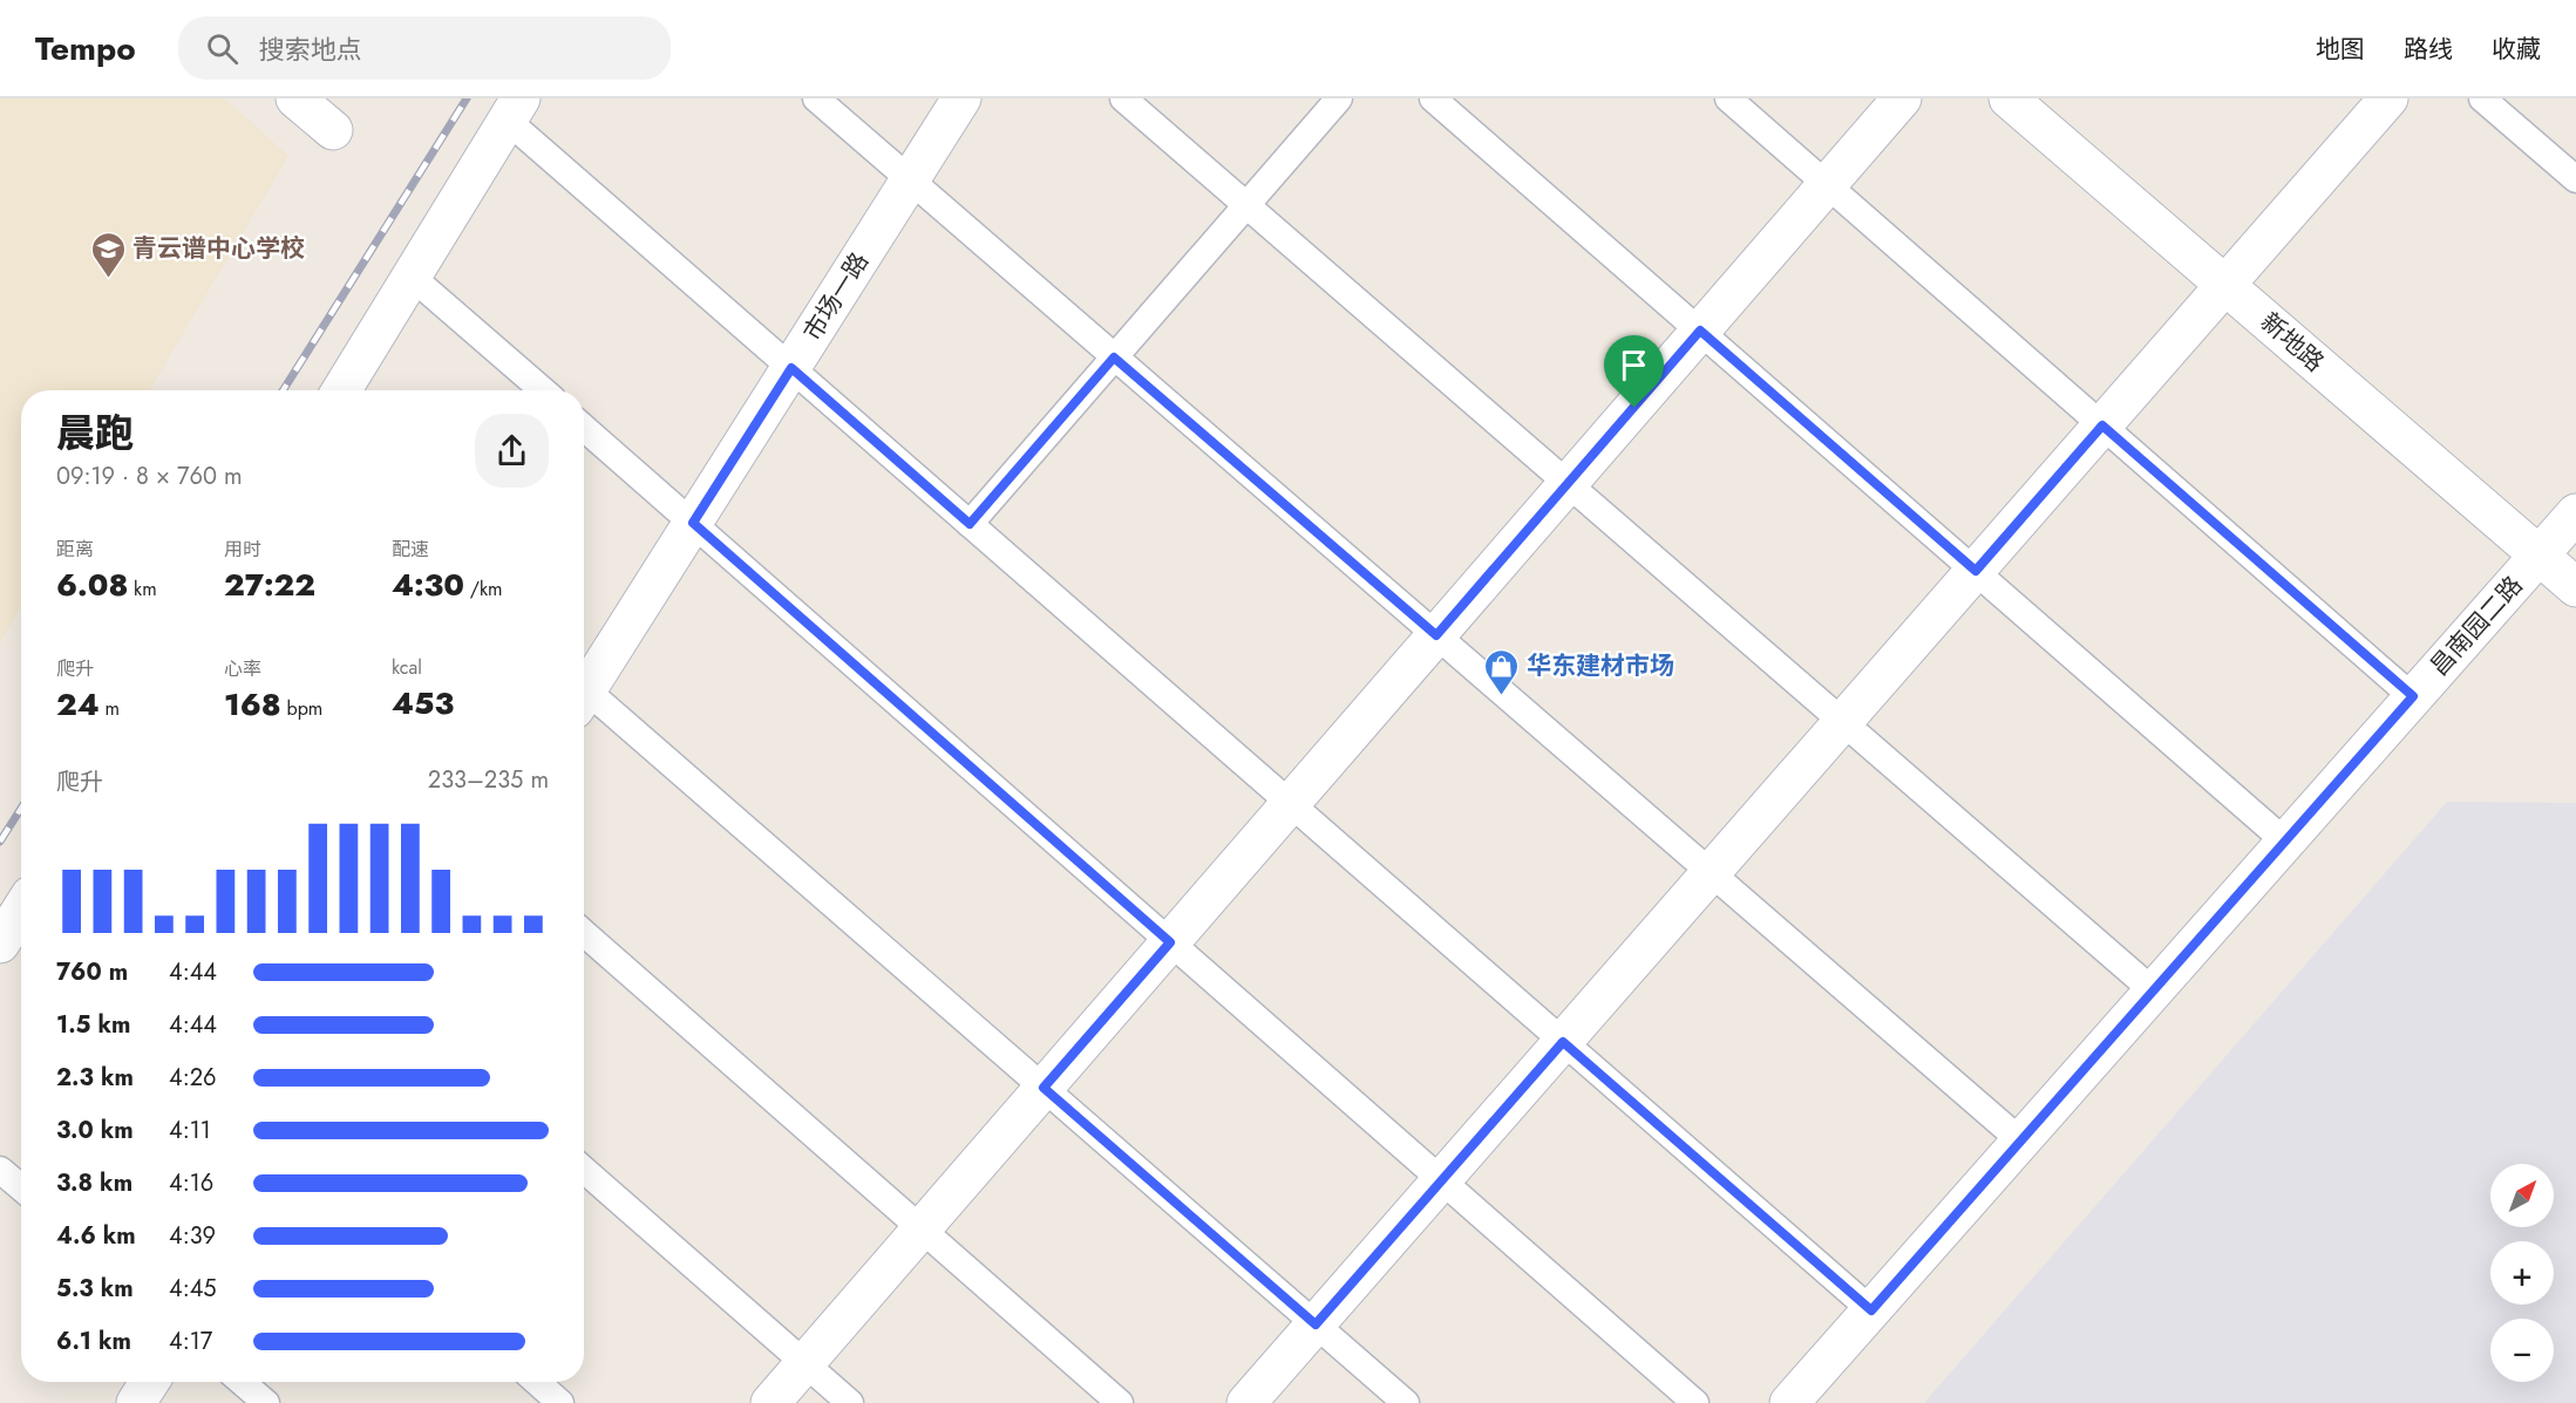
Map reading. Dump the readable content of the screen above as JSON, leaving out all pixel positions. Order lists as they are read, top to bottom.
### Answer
{
  "streets": {
    "street": ["市场一路", "新地路", "昌南园二路"]
  },
  "crossings": [
    ["新地路", "昌南园二路"]
  ],
  "places": {
    "school or university": ["青云谱中心学校"],
    "shop": ["华东建材市场"]
  },
  "north": "top right",
  "page": {
    "header": "Tempo",
    "search": "搜索地点",
    "nav": ["地图", "路线", "收藏"],
    "heading": ["晨跑", "09:19 · 8 × 760 m"],
    "stats": [
      ["距离", "6.08 km"],
      ["用时", "27:22"],
      ["配速", "4:30 /km"],
      ["爬升", "24 m"],
      ["心率", "168 bpm"],
      ["kcal", "453"]
    ],
    "chart": ["爬升", "233–235 m"],
    "list": [
      {
        "name": "760 m",
        "note": "4:44"
      },
      {
        "name": "1.5 km",
        "note": "4:44"
      },
      {
        "name": "2.3 km",
        "note": "4:26"
      },
      {
        "name": "3.0 km",
        "note": "4:11"
      },
      {
        "name": "3.8 km",
        "note": "4:16"
      },
      {
        "name": "4.6 km",
        "note": "4:39"
      },
      {
        "name": "5.3 km",
        "note": "4:45"
      },
      {
        "name": "6.1 km",
        "note": "4:17"
      }
    ],
    "map_buttons": ["+", "−"]
  }
}
